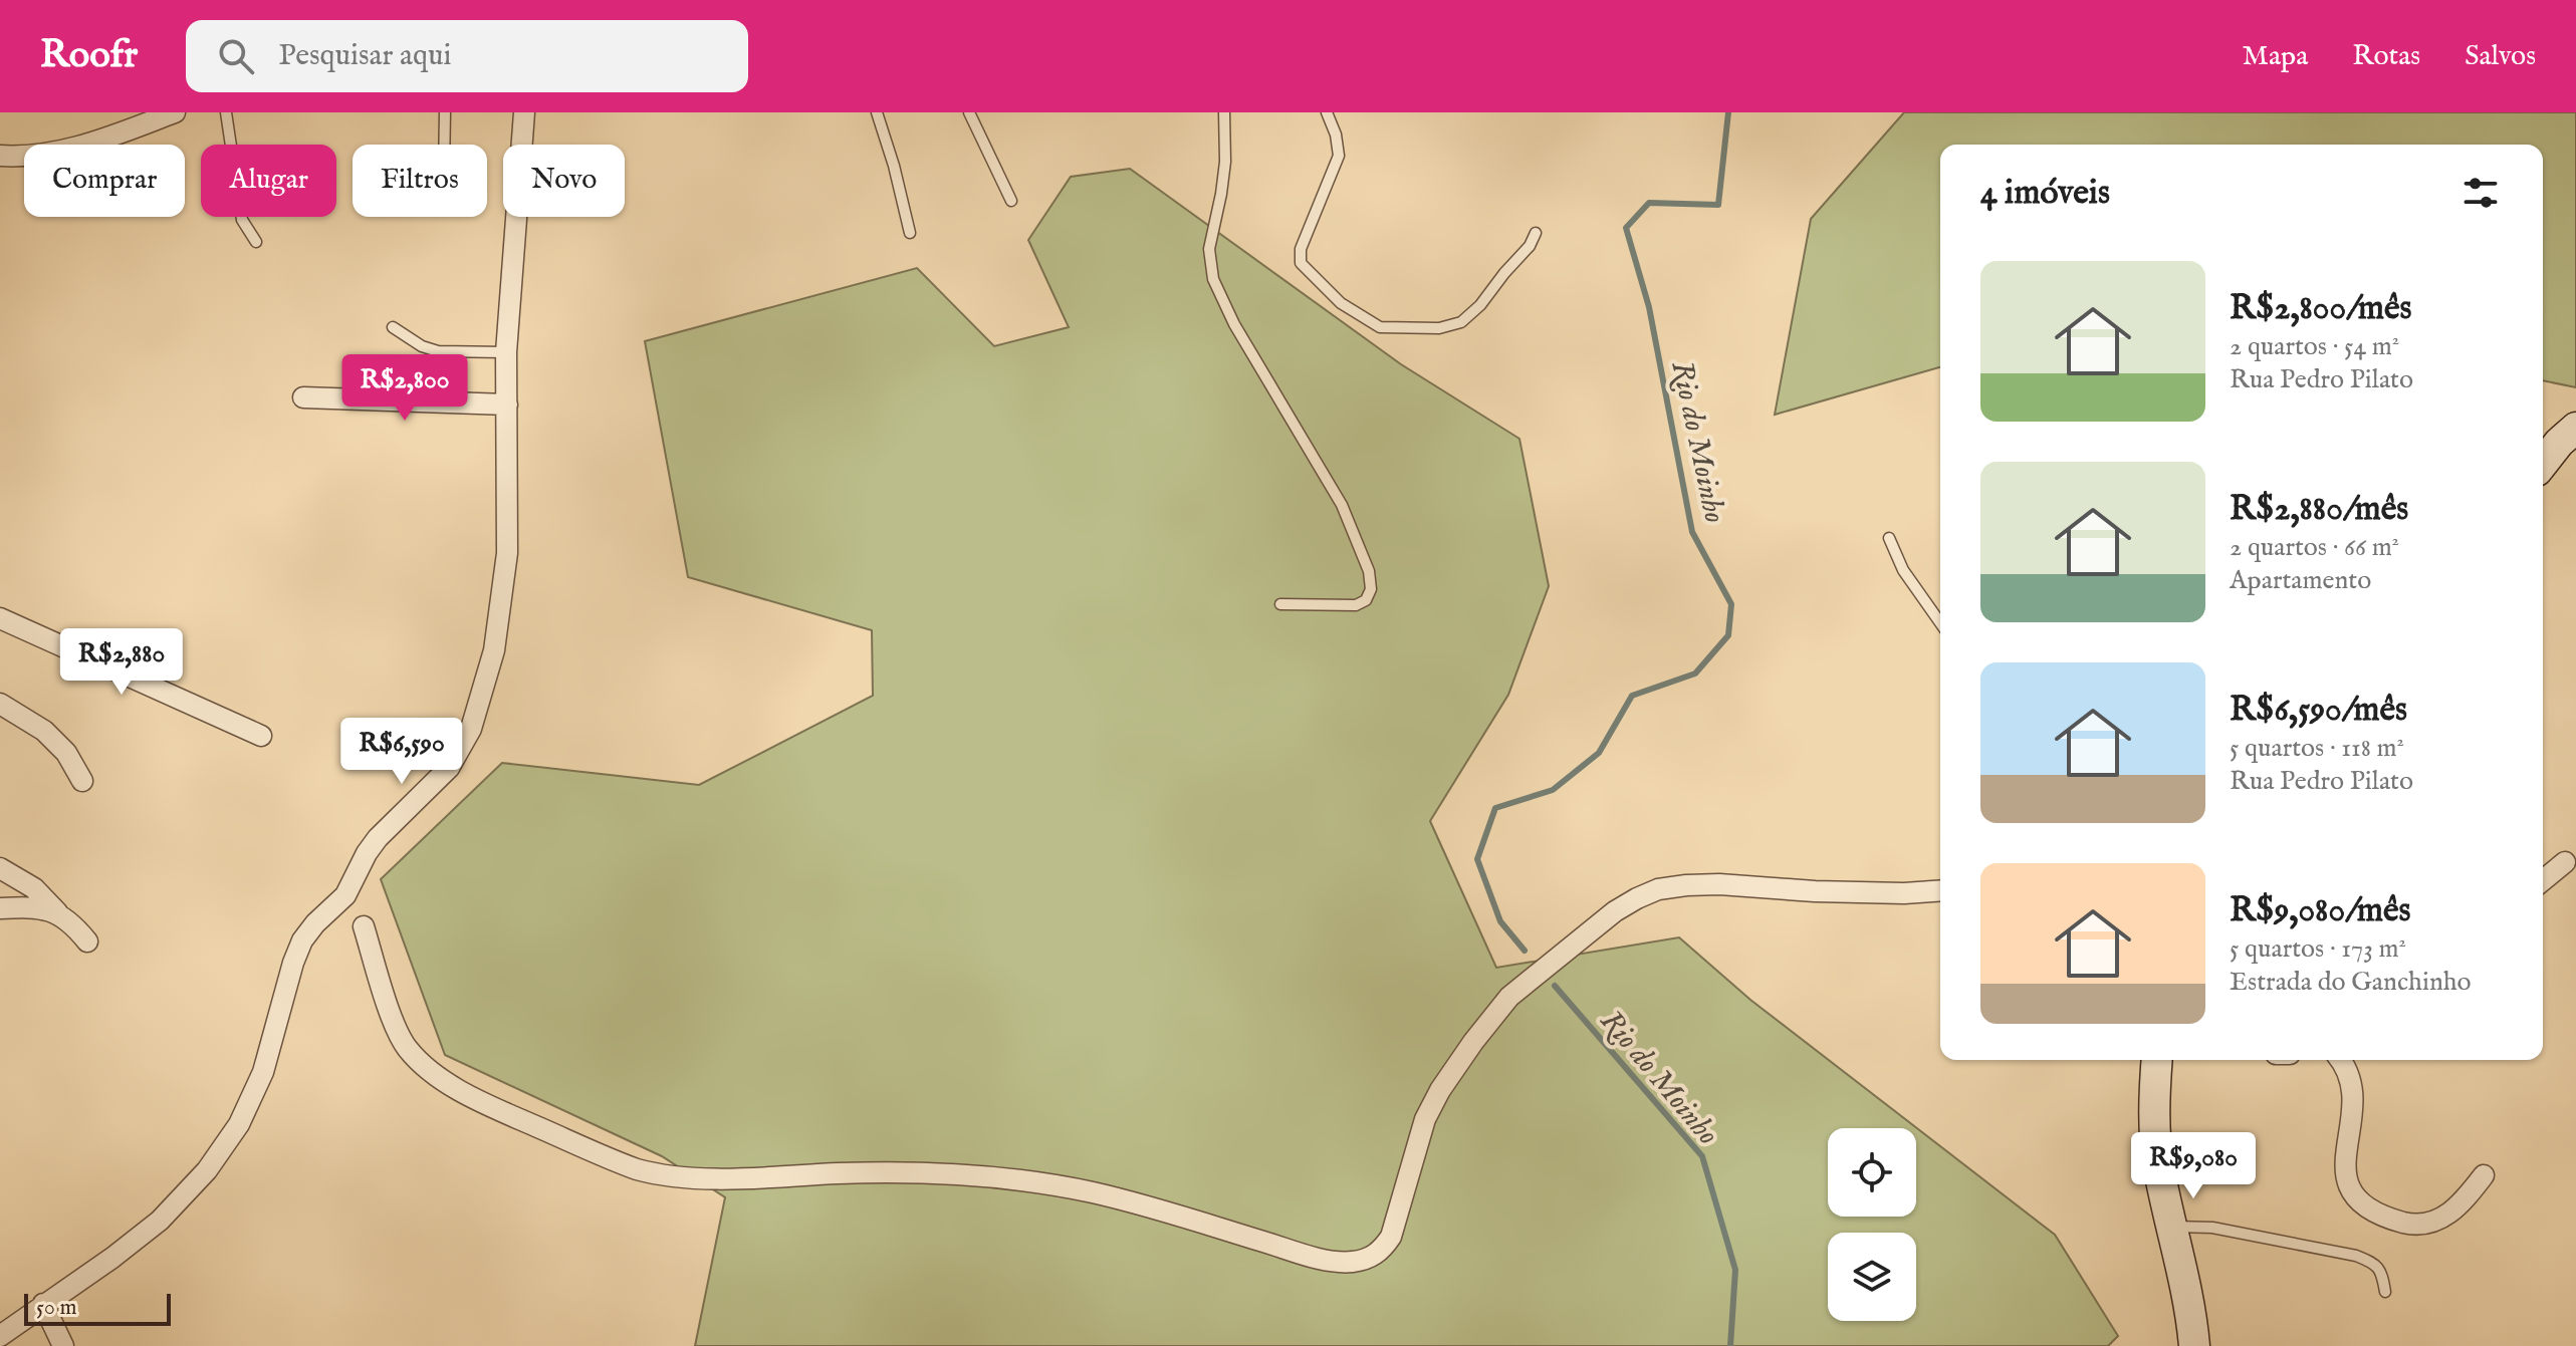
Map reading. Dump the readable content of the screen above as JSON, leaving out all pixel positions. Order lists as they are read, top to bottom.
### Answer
{
  "water": ["Rio do Moinho"],
  "scale_bar": "50 m",
  "page": {
    "header": "Roofr",
    "search": "Pesquisar aqui",
    "nav": ["Mapa", "Rotas", "Salvos"],
    "chip": [
      "Comprar",
      "Alugar",
      "Filtros",
      "Novo"
    ],
    "heading": "4 imóveis",
    "list": [
      {
        "name": "R$2,800/mês",
        "note": "2 quartos · 54 m² · Rua Pedro Pilato"
      },
      {
        "name": "R$2,880/mês",
        "note": "2 quartos · 66 m² · Apartamento"
      },
      {
        "name": "R$6,590/mês",
        "note": "5 quartos · 118 m² · Rua Pedro Pilato"
      },
      {
        "name": "R$9,080/mês",
        "note": "5 quartos · 173 m² · Estrada do Ganchinho"
      }
    ],
    "price": [
      "R$2,800",
      "R$2,880",
      "R$6,590",
      "R$9,080"
    ],
    "scale": "50 m"
  }
}
